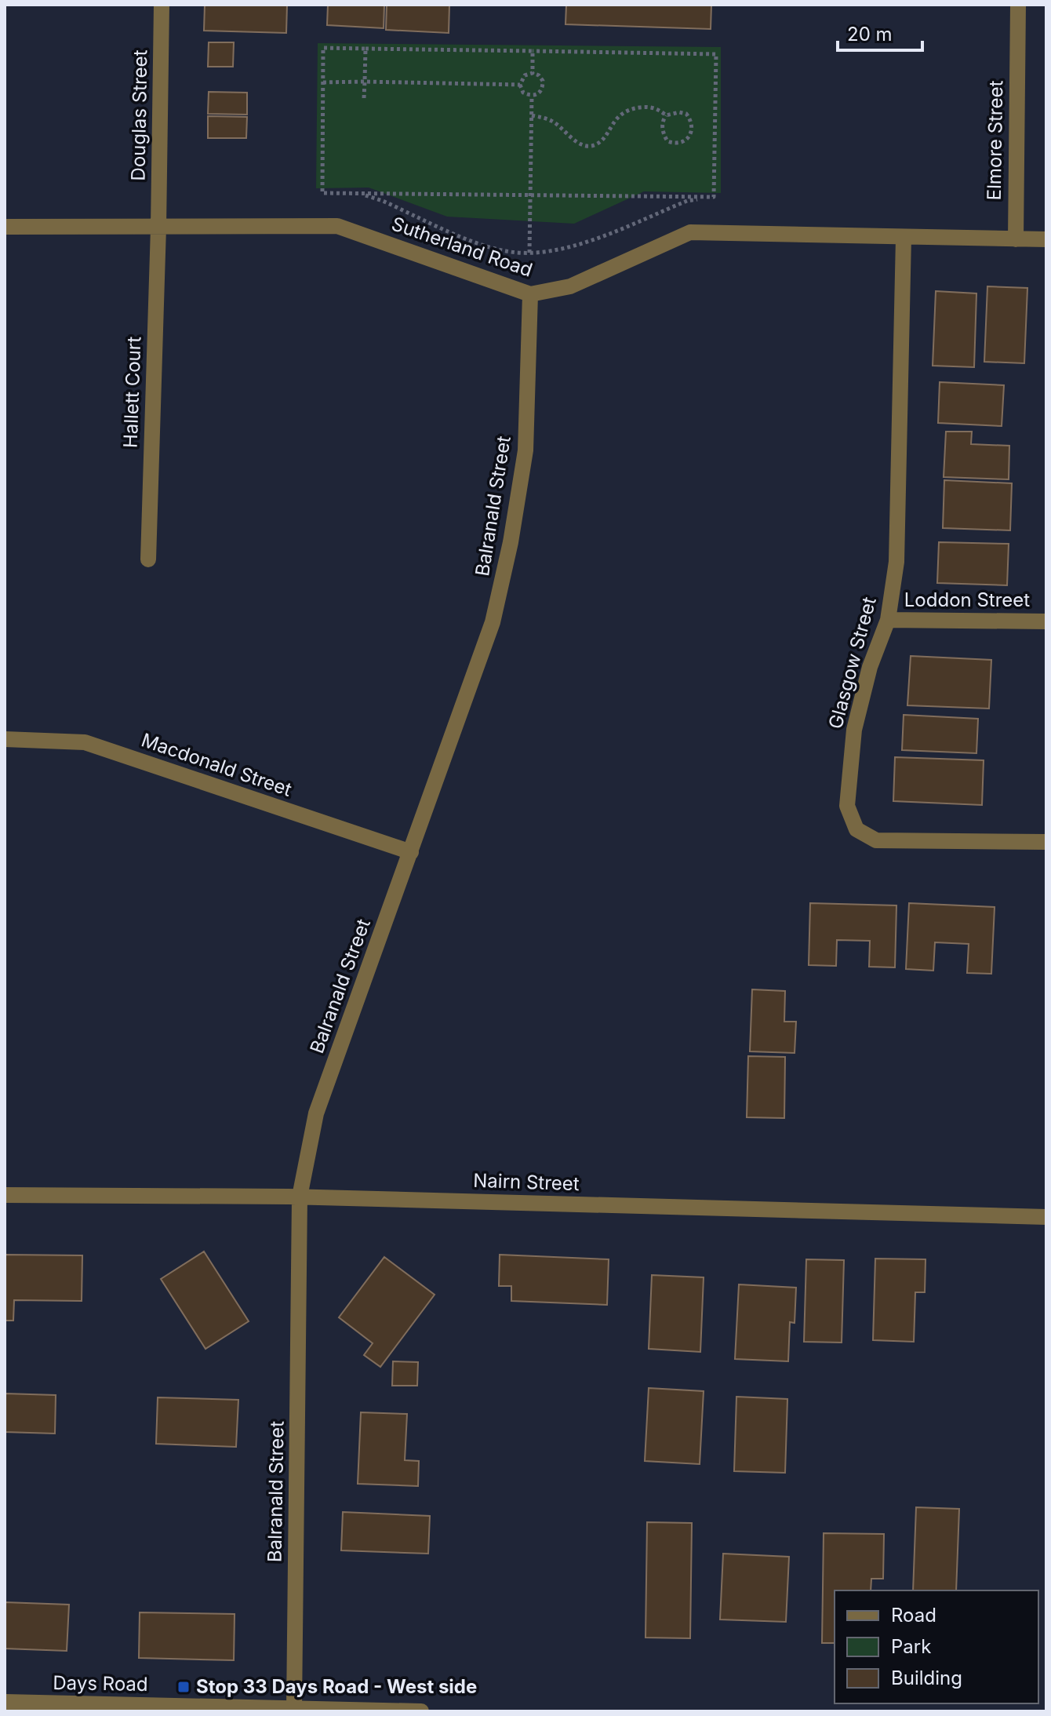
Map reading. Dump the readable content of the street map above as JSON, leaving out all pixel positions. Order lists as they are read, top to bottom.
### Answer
{
  "streets": {
    "street": [
      "Douglas Street",
      "Elmore Street",
      "Sutherland Road",
      "Hallett Court",
      "Balranald Street",
      "Loddon Street",
      "Glasgow Street",
      "Macdonald Street",
      "Nairn Street",
      "Days Road"
    ]
  },
  "crossings": [
    ["Douglas Street", "Sutherland Road"],
    ["Douglas Street", "Hallett Court"],
    ["Elmore Street", "Sutherland Road"],
    ["Sutherland Road", "Hallett Court"],
    ["Sutherland Road", "Balranald Street"],
    ["Sutherland Road", "Glasgow Street"],
    ["Balranald Street", "Macdonald Street"],
    ["Balranald Street", "Nairn Street"],
    ["Balranald Street", "Days Road"],
    ["Loddon Street", "Glasgow Street"]
  ],
  "places": {
    "transit": ["Stop 33 Days Road - West side"]
  },
  "legend": ["Road", "Park", "Building"],
  "scale_bar": "20 m"
}
